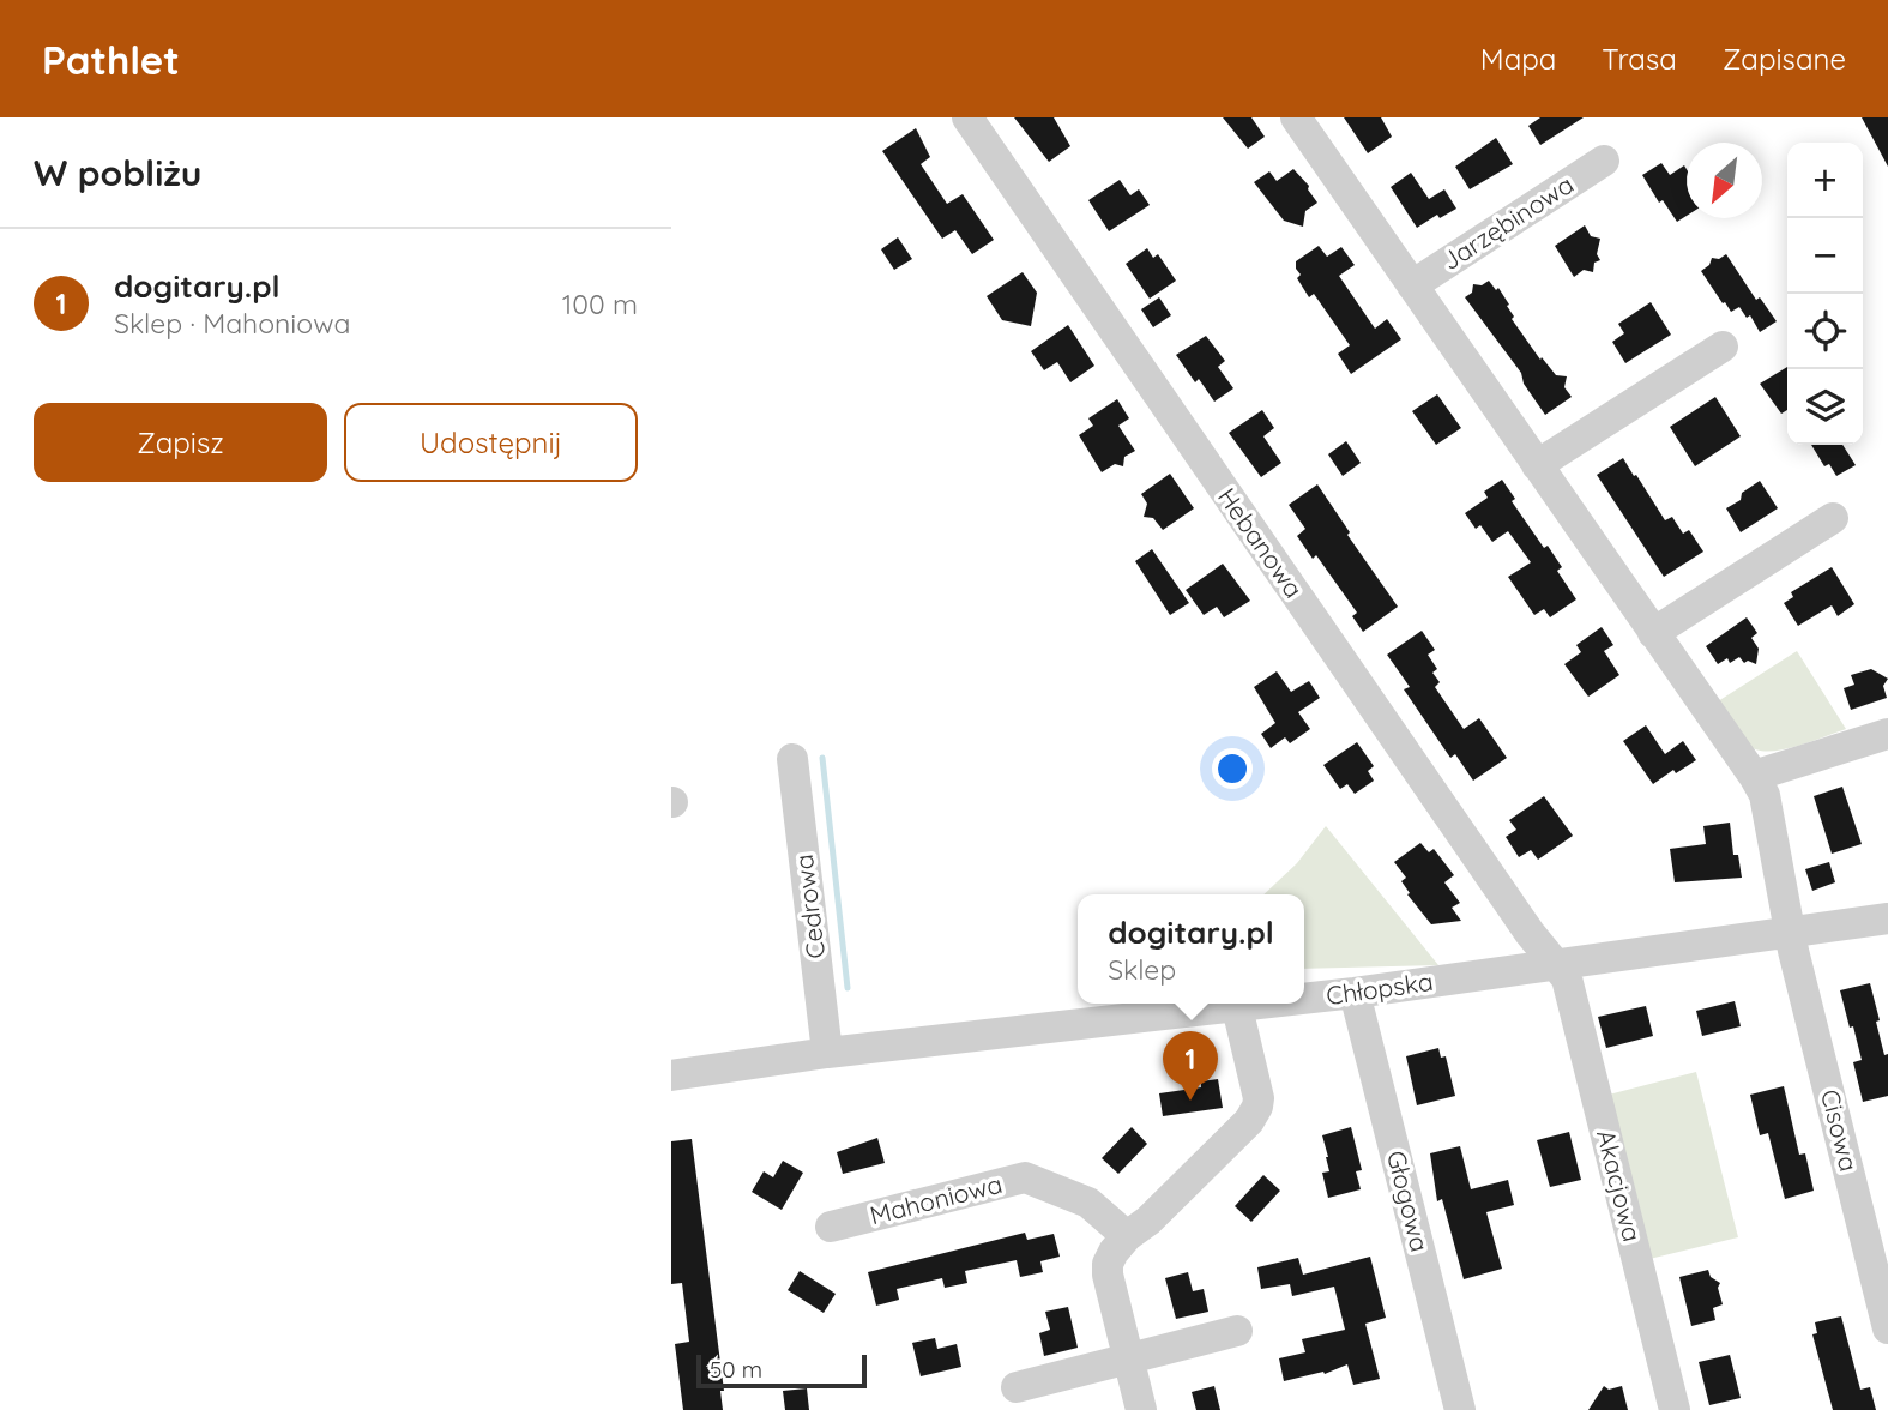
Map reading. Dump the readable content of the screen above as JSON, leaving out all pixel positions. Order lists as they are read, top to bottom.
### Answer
{
  "streets": {
    "street": [
      "Jarzębinowa",
      "Hebanowa",
      "Cedrowa",
      "Chłopska",
      "Cisowa",
      "Akacjowa",
      "Mahoniowa",
      "Głogowa"
    ]
  },
  "crossings": [
    ["Hebanowa", "Chłopska"],
    ["Hebanowa", "Akacjowa"],
    ["Cedrowa", "Chłopska"],
    ["Chłopska", "Cisowa"],
    ["Chłopska", "Akacjowa"],
    ["Chłopska", "Głogowa"]
  ],
  "scale_bar": "50 m",
  "north": "bottom left",
  "page": {
    "header": "Pathlet",
    "nav": ["Mapa", "Trasa", "Zapisane"],
    "heading": "W pobliżu",
    "map_buttons": ["+", "−"],
    "list": [
      {
        "mark": "1",
        "name": "dogitary.pl",
        "note": "Sklep · Mahoniowa",
        "value": "100 m"
      }
    ],
    "buttons": ["Zapisz", "Udostępnij"],
    "popup": ["dogitary.pl", "Sklep"],
    "pins": "1",
    "scale": "50 m"
  }
}
